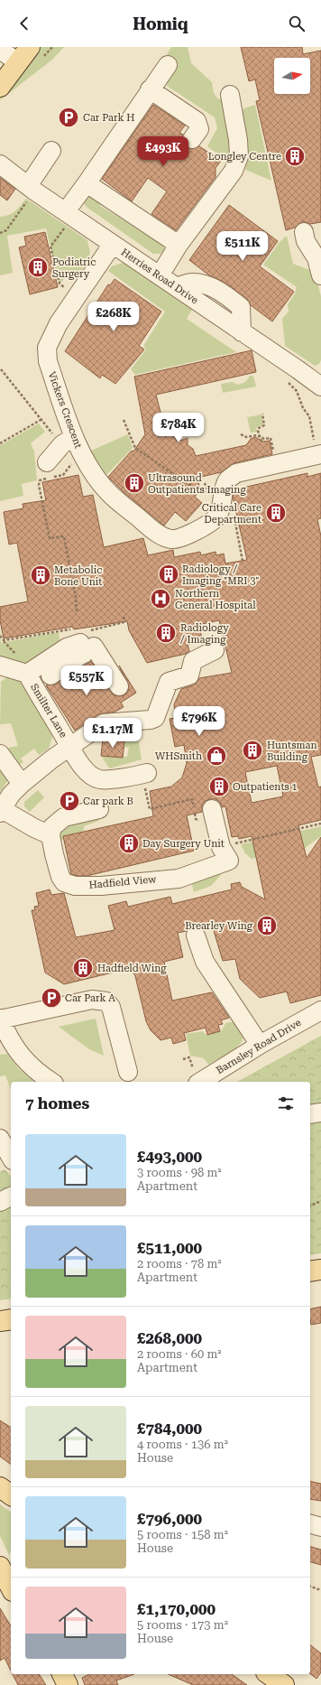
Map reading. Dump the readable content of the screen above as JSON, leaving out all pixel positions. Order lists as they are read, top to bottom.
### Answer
{
  "streets": {
    "street": [
      "Herries Road Drive",
      "Vickers Crescent",
      "Smilter Lane",
      "Hadfield View",
      "Barnsley Road Drive"
    ]
  },
  "crossings": [
    ["Herries Road Drive", "Vickers Crescent"]
  ],
  "places": {
    "parking": ["Car Park H", "Car park B", "Car Park A"],
    "building": [
      "Longley Centre",
      "Podiatric Surgery",
      "Ultrasound Outpatients Imaging",
      "Critical Care Department",
      "Radiology / Imaging \"MRI 3\"",
      "Metabolic Bone Unit",
      "Radiology / Imaging",
      "Huntsman Building",
      "Outpatients 1",
      "Day Surgery Unit",
      "Brearley Wing",
      "Hadfield Wing"
    ],
    "hospital": ["Northern General Hospital"],
    "shop": ["WHSmith"]
  },
  "north": "right",
  "page": {
    "header": "Homiq",
    "price": [
      "£493K",
      "£511K",
      "£268K",
      "£784K",
      "£557K",
      "£796K",
      "£1.17M"
    ],
    "heading": "7 homes",
    "list": [
      {
        "name": "£493,000",
        "note": "3 rooms · 98 m² · Apartment"
      },
      {
        "name": "£511,000",
        "note": "2 rooms · 78 m² · Apartment"
      },
      {
        "name": "£268,000",
        "note": "2 rooms · 60 m² · Apartment"
      },
      {
        "name": "£784,000",
        "note": "4 rooms · 136 m² · House"
      },
      {
        "name": "£796,000",
        "note": "5 rooms · 158 m² · House"
      },
      {
        "name": "£1,170,000",
        "note": "5 rooms · 173 m² · House"
      }
    ]
  }
}
